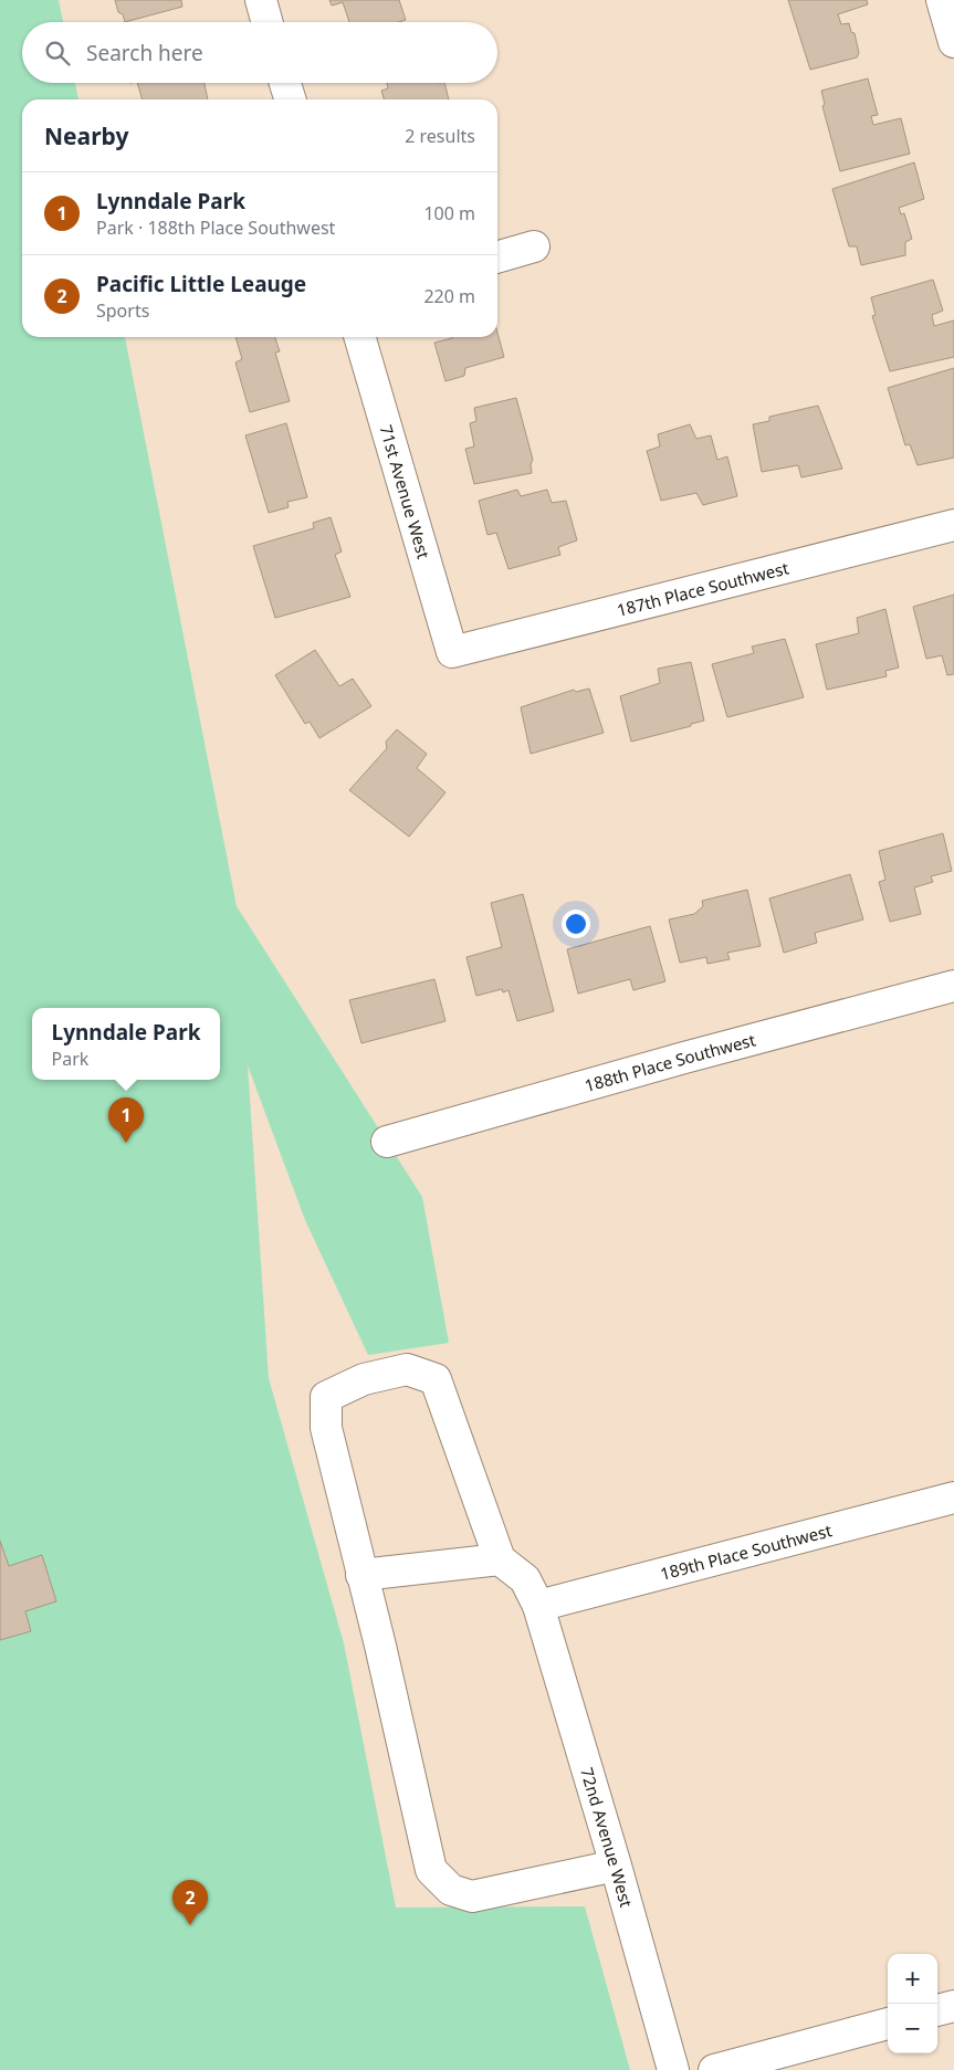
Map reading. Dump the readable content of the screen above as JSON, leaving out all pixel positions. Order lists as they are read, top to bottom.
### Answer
{
  "streets": {
    "street": [
      "71st Avenue West",
      "187th Place Southwest",
      "188th Place Southwest",
      "189th Place Southwest",
      "72nd Avenue West"
    ]
  },
  "crossings": [
    ["71st Avenue West", "187th Place Southwest"],
    ["189th Place Southwest", "72nd Avenue West"]
  ],
  "page": {
    "search": "Search here",
    "heading": ["Nearby", "2 results"],
    "list": [
      {
        "mark": "1",
        "name": "Lynndale Park",
        "note": "Park · 188th Place Southwest",
        "value": "100 m"
      },
      {
        "mark": "2",
        "name": "Pacific Little Leauge",
        "note": "Sports",
        "value": "220 m"
      }
    ],
    "popup": ["Lynndale Park", "Park"],
    "pins": ["1", "2"],
    "map_buttons": ["+", "−"]
  }
}
